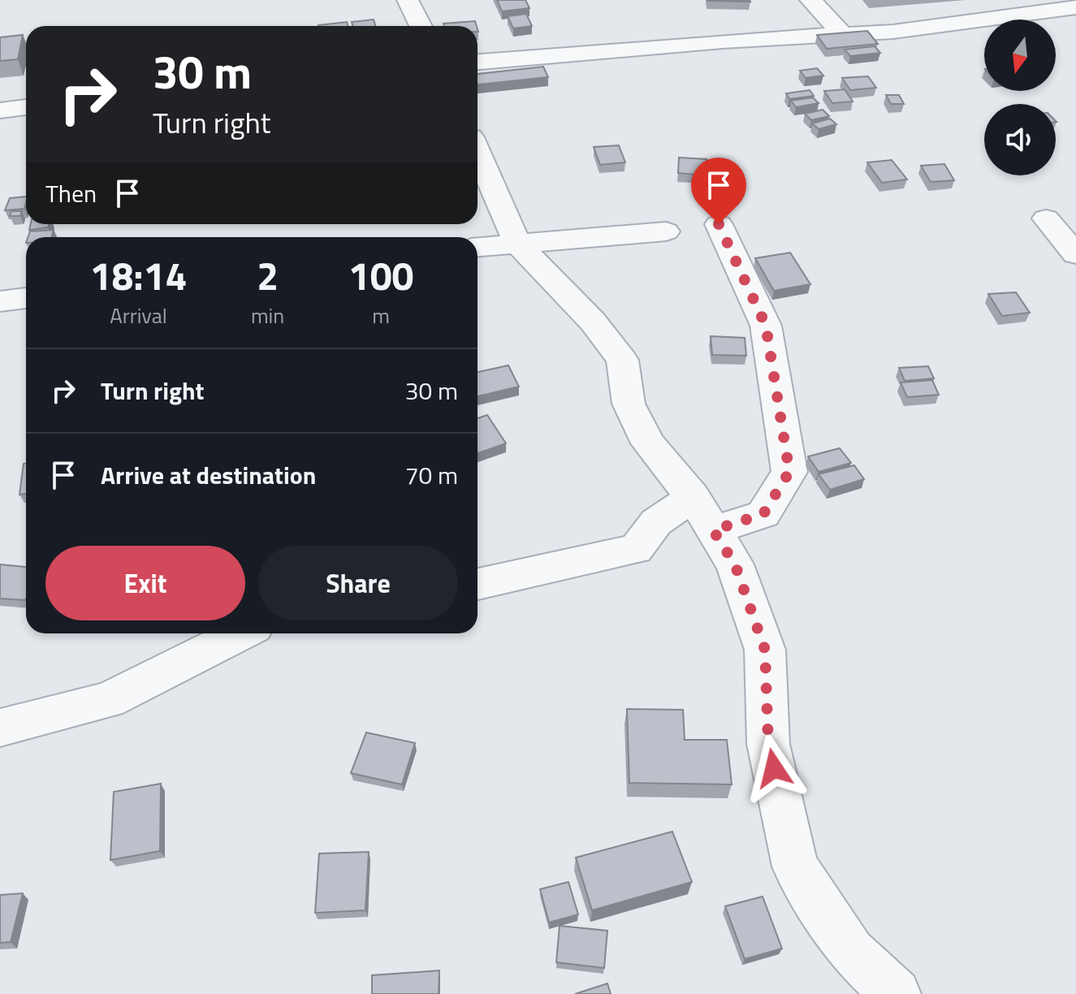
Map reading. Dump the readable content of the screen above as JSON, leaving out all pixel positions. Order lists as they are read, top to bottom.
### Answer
{
  "north": "bottom",
  "page": {
    "turn": ["30 m", "Turn right"],
    "then": "Then",
    "eta": [
      "18:14",
      "Arrival",
      "2",
      "min",
      "100",
      "m"
    ],
    "list": [
      {
        "name": "Turn right",
        "value": "30 m"
      },
      {
        "name": "Arrive at destination",
        "value": "70 m"
      }
    ],
    "buttons": ["Exit", "Share"]
  }
}
